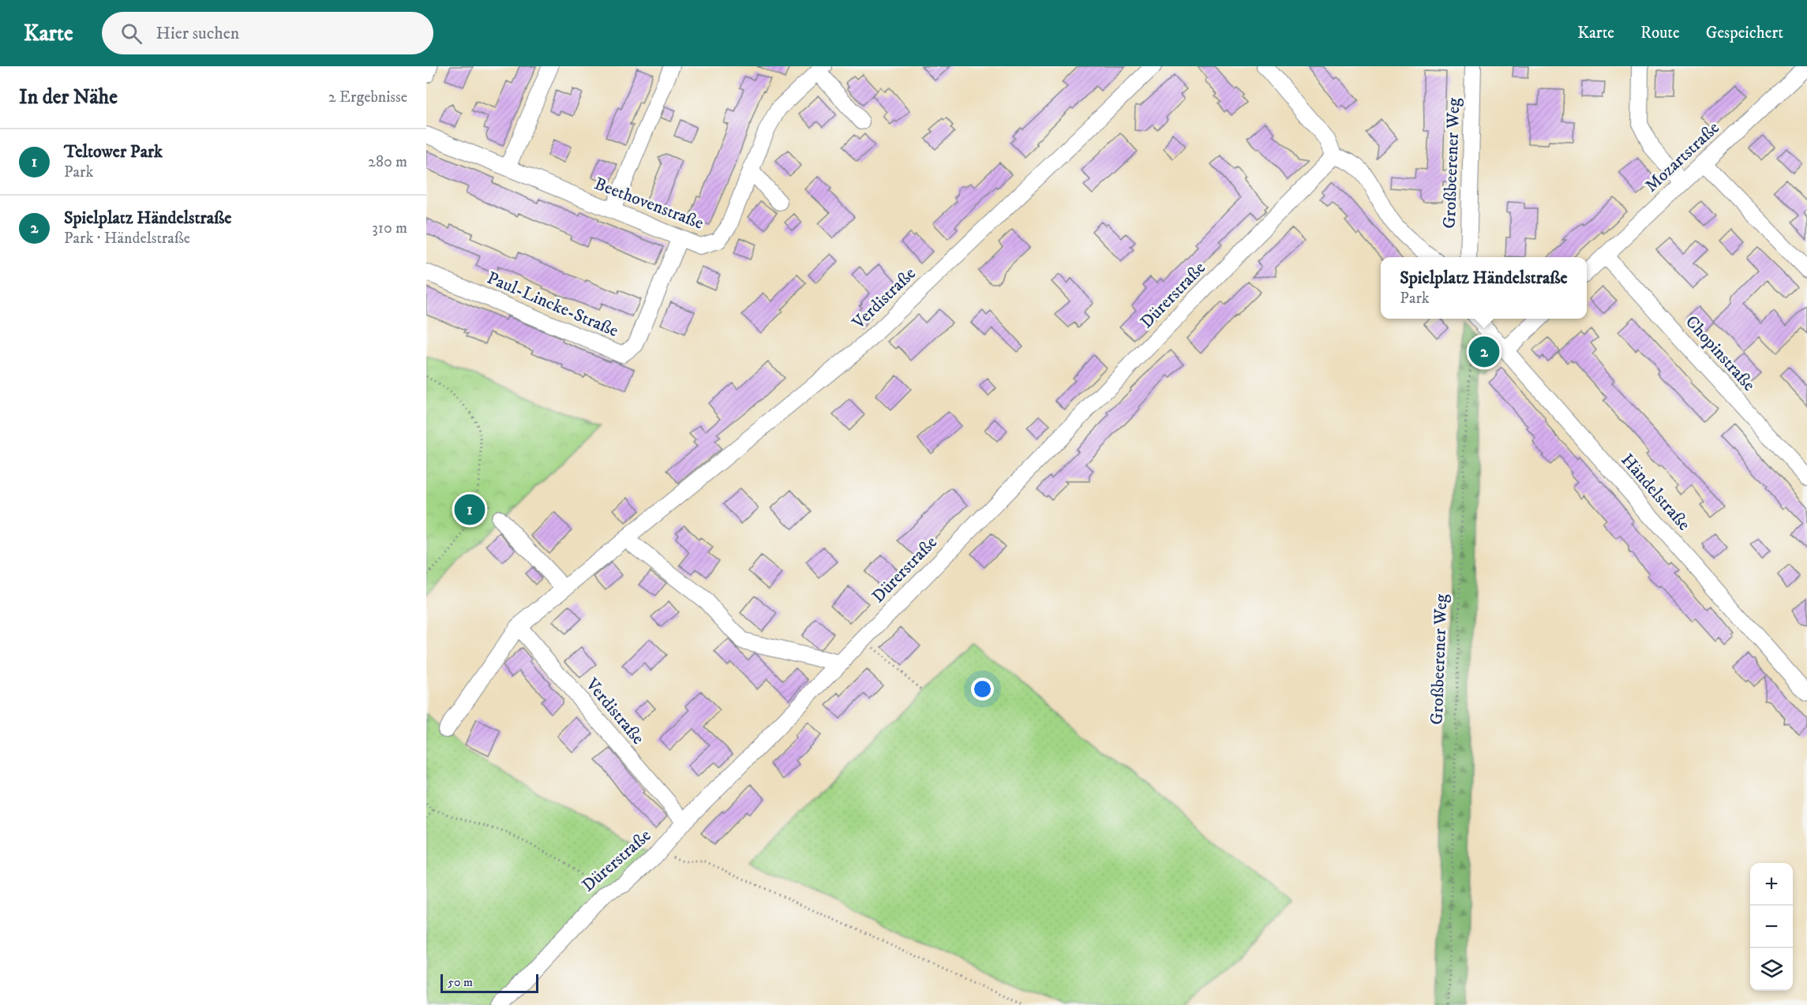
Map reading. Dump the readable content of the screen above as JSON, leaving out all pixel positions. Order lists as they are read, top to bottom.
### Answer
{
  "streets": {
    "street": [
      "Mozartstraße",
      "Großbeerener Weg",
      "Beethovenstraße",
      "Dürerstraße",
      "Verdistraße",
      "Paul-Lincke-Straße",
      "Chopinstraße",
      "Händelstraße"
    ]
  },
  "crossings": [
    ["Mozartstraße", "Chopinstraße"],
    ["Beethovenstraße", "Paul-Lincke-Straße"],
    ["Dürerstraße", "Verdistraße"]
  ],
  "scale_bar": "50 m",
  "page": {
    "header": "Karte",
    "search": "Hier suchen",
    "nav": ["Karte", "Route", "Gespeichert"],
    "heading": ["In der Nähe", "2 Ergebnisse"],
    "list": [
      {
        "mark": "1",
        "name": "Teltower Park",
        "note": "Park",
        "value": "280 m"
      },
      {
        "mark": "2",
        "name": "Spielplatz Händelstraße",
        "note": "Park · Händelstraße",
        "value": "310 m"
      }
    ],
    "popup": ["Spielplatz Händelstraße", "Park"],
    "pins": ["2", "1"],
    "map_buttons": ["+", "−"],
    "scale": "50 m"
  }
}
